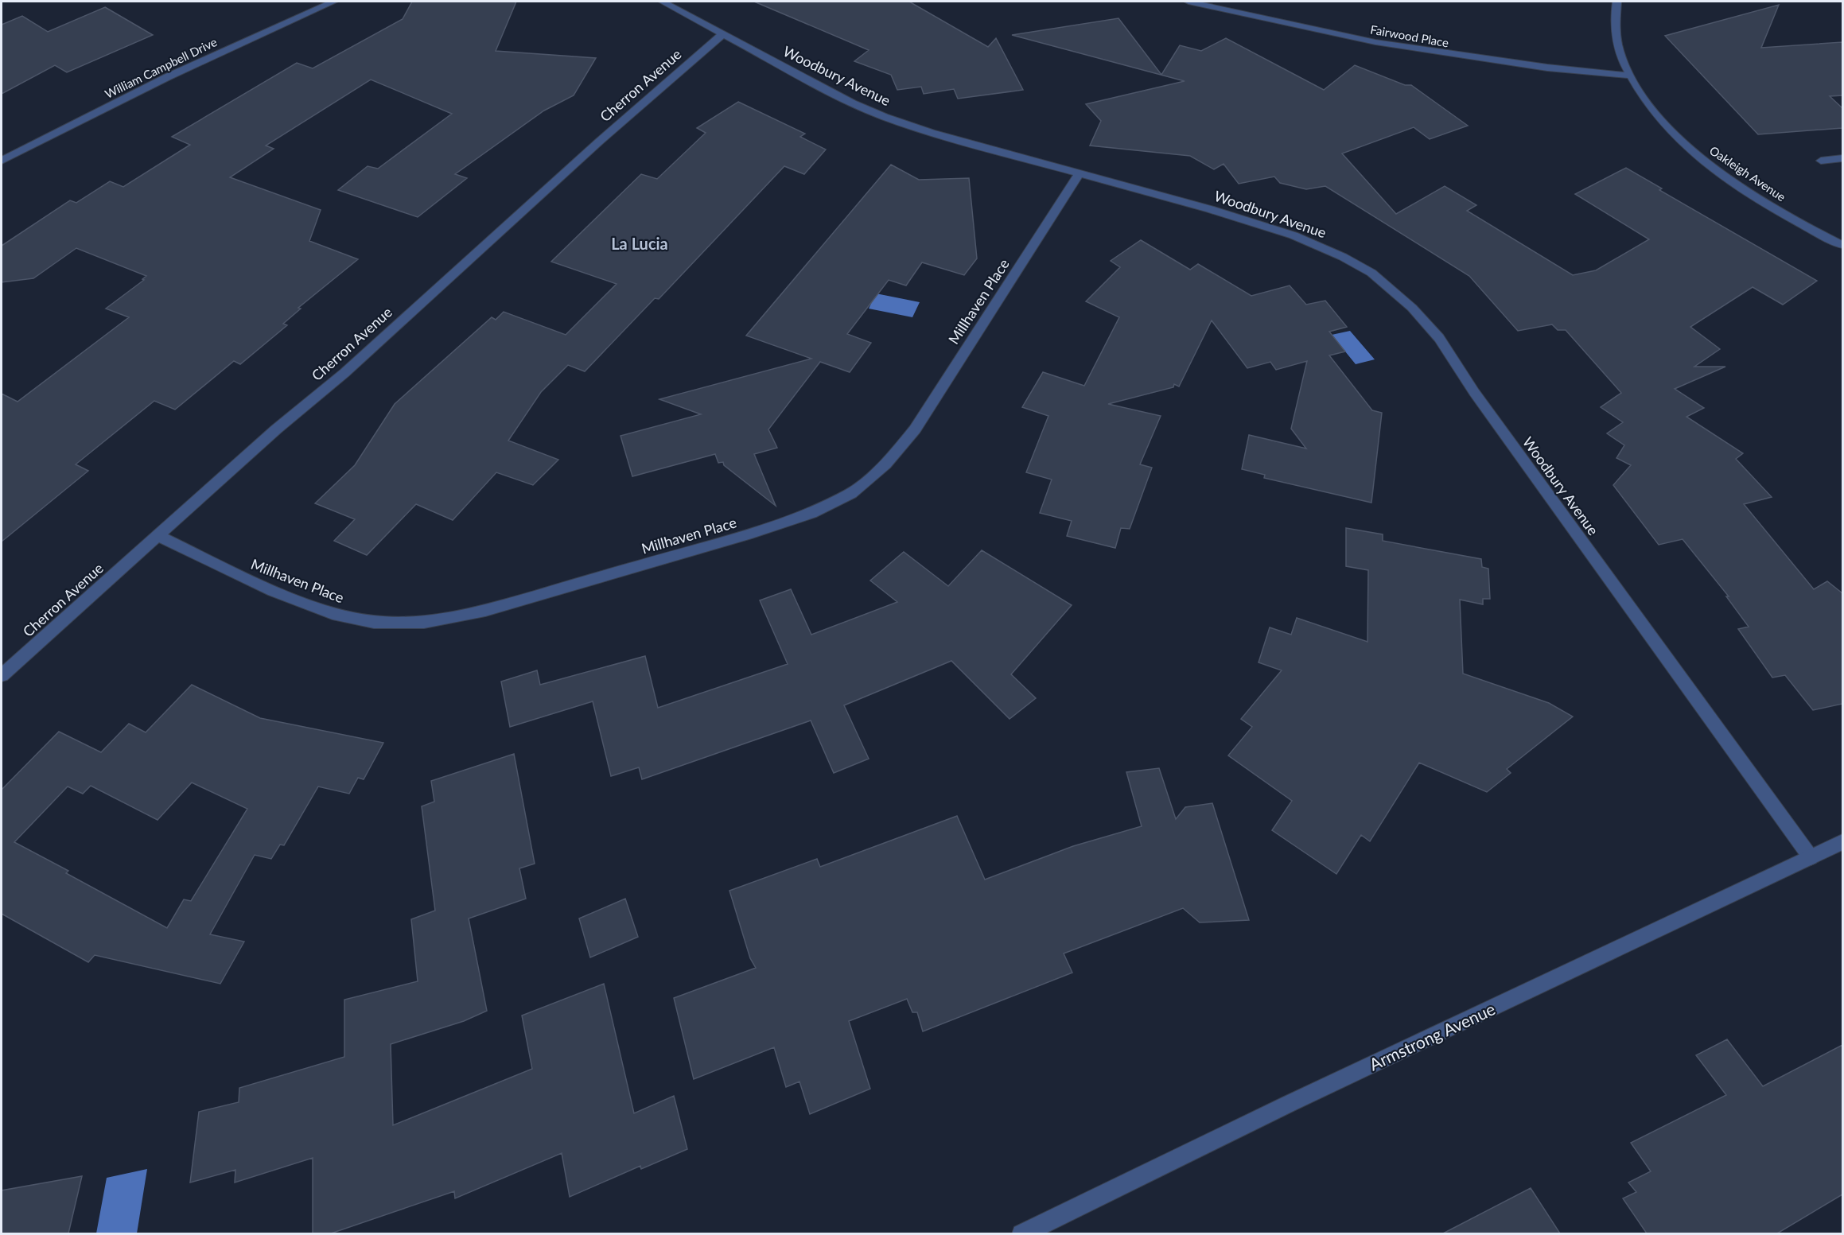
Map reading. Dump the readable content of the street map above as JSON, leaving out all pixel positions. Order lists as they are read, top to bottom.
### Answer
{
  "streets": {
    "street": [
      "Fairwood Place",
      "William Campbell Drive",
      "Woodbury Avenue",
      "Cherron Avenue",
      "Oakleigh Avenue",
      "Millhaven Place",
      "Armstrong Avenue"
    ]
  },
  "crossings": [
    ["Fairwood Place", "Oakleigh Avenue"],
    ["Woodbury Avenue", "Cherron Avenue"],
    ["Woodbury Avenue", "Millhaven Place"],
    ["Woodbury Avenue", "Armstrong Avenue"],
    ["Cherron Avenue", "Millhaven Place"]
  ],
  "districts": ["La Lucia"]
}
